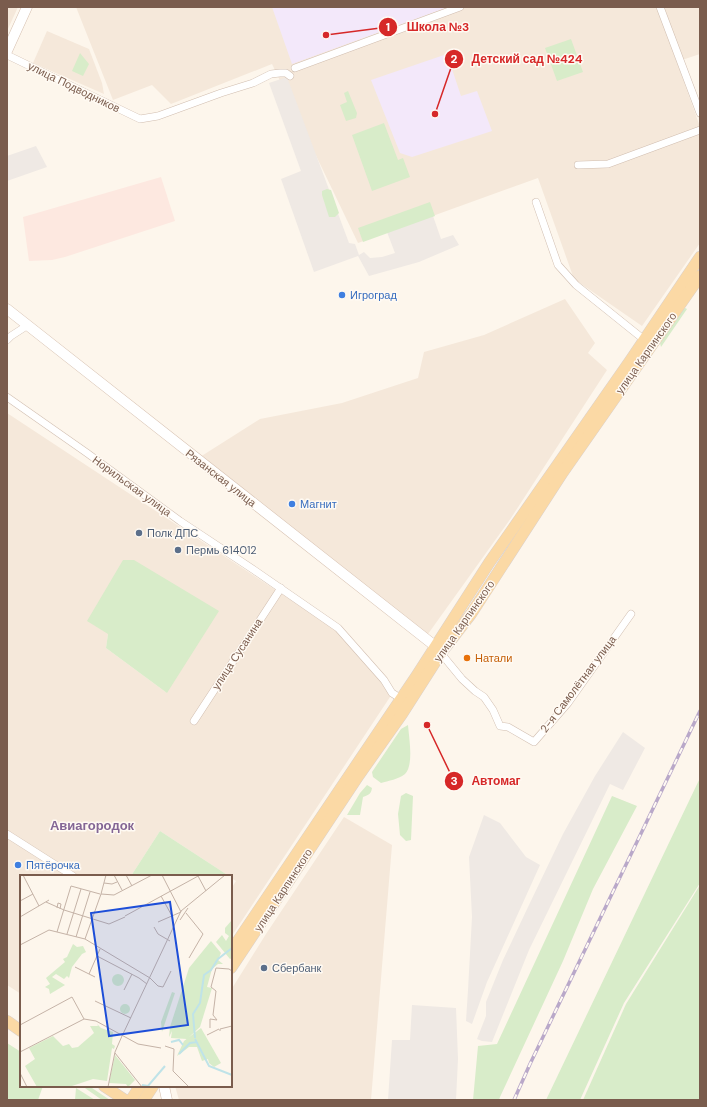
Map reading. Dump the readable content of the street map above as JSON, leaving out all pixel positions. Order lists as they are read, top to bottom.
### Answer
{
  "streets": {
    "main road": ["улица Карпинского"],
    "street": [
      "улица Подводников",
      "Рязанская улица",
      "Норильская улица",
      "улица Сусанина",
      "2-я Самолётная улица"
    ]
  },
  "crossings": [
    ["улица Карпинского", "Рязанская улица"],
    ["улица Карпинского", "Норильская улица"],
    ["улица Карпинского", "2-я Самолётная улица"],
    ["Рязанская улица", "2-я Самолётная улица"],
    ["Норильская улица", "улица Сусанина"]
  ],
  "districts": ["Авиагородок"],
  "places": [
    "Школа №3",
    "Детский сад №424",
    "Игроград",
    "Магнит",
    "Полк ДПС",
    "Пермь 614012",
    "Натали",
    "Автомаг",
    "Пятёрочка",
    "Сбербанк"
  ]
}
